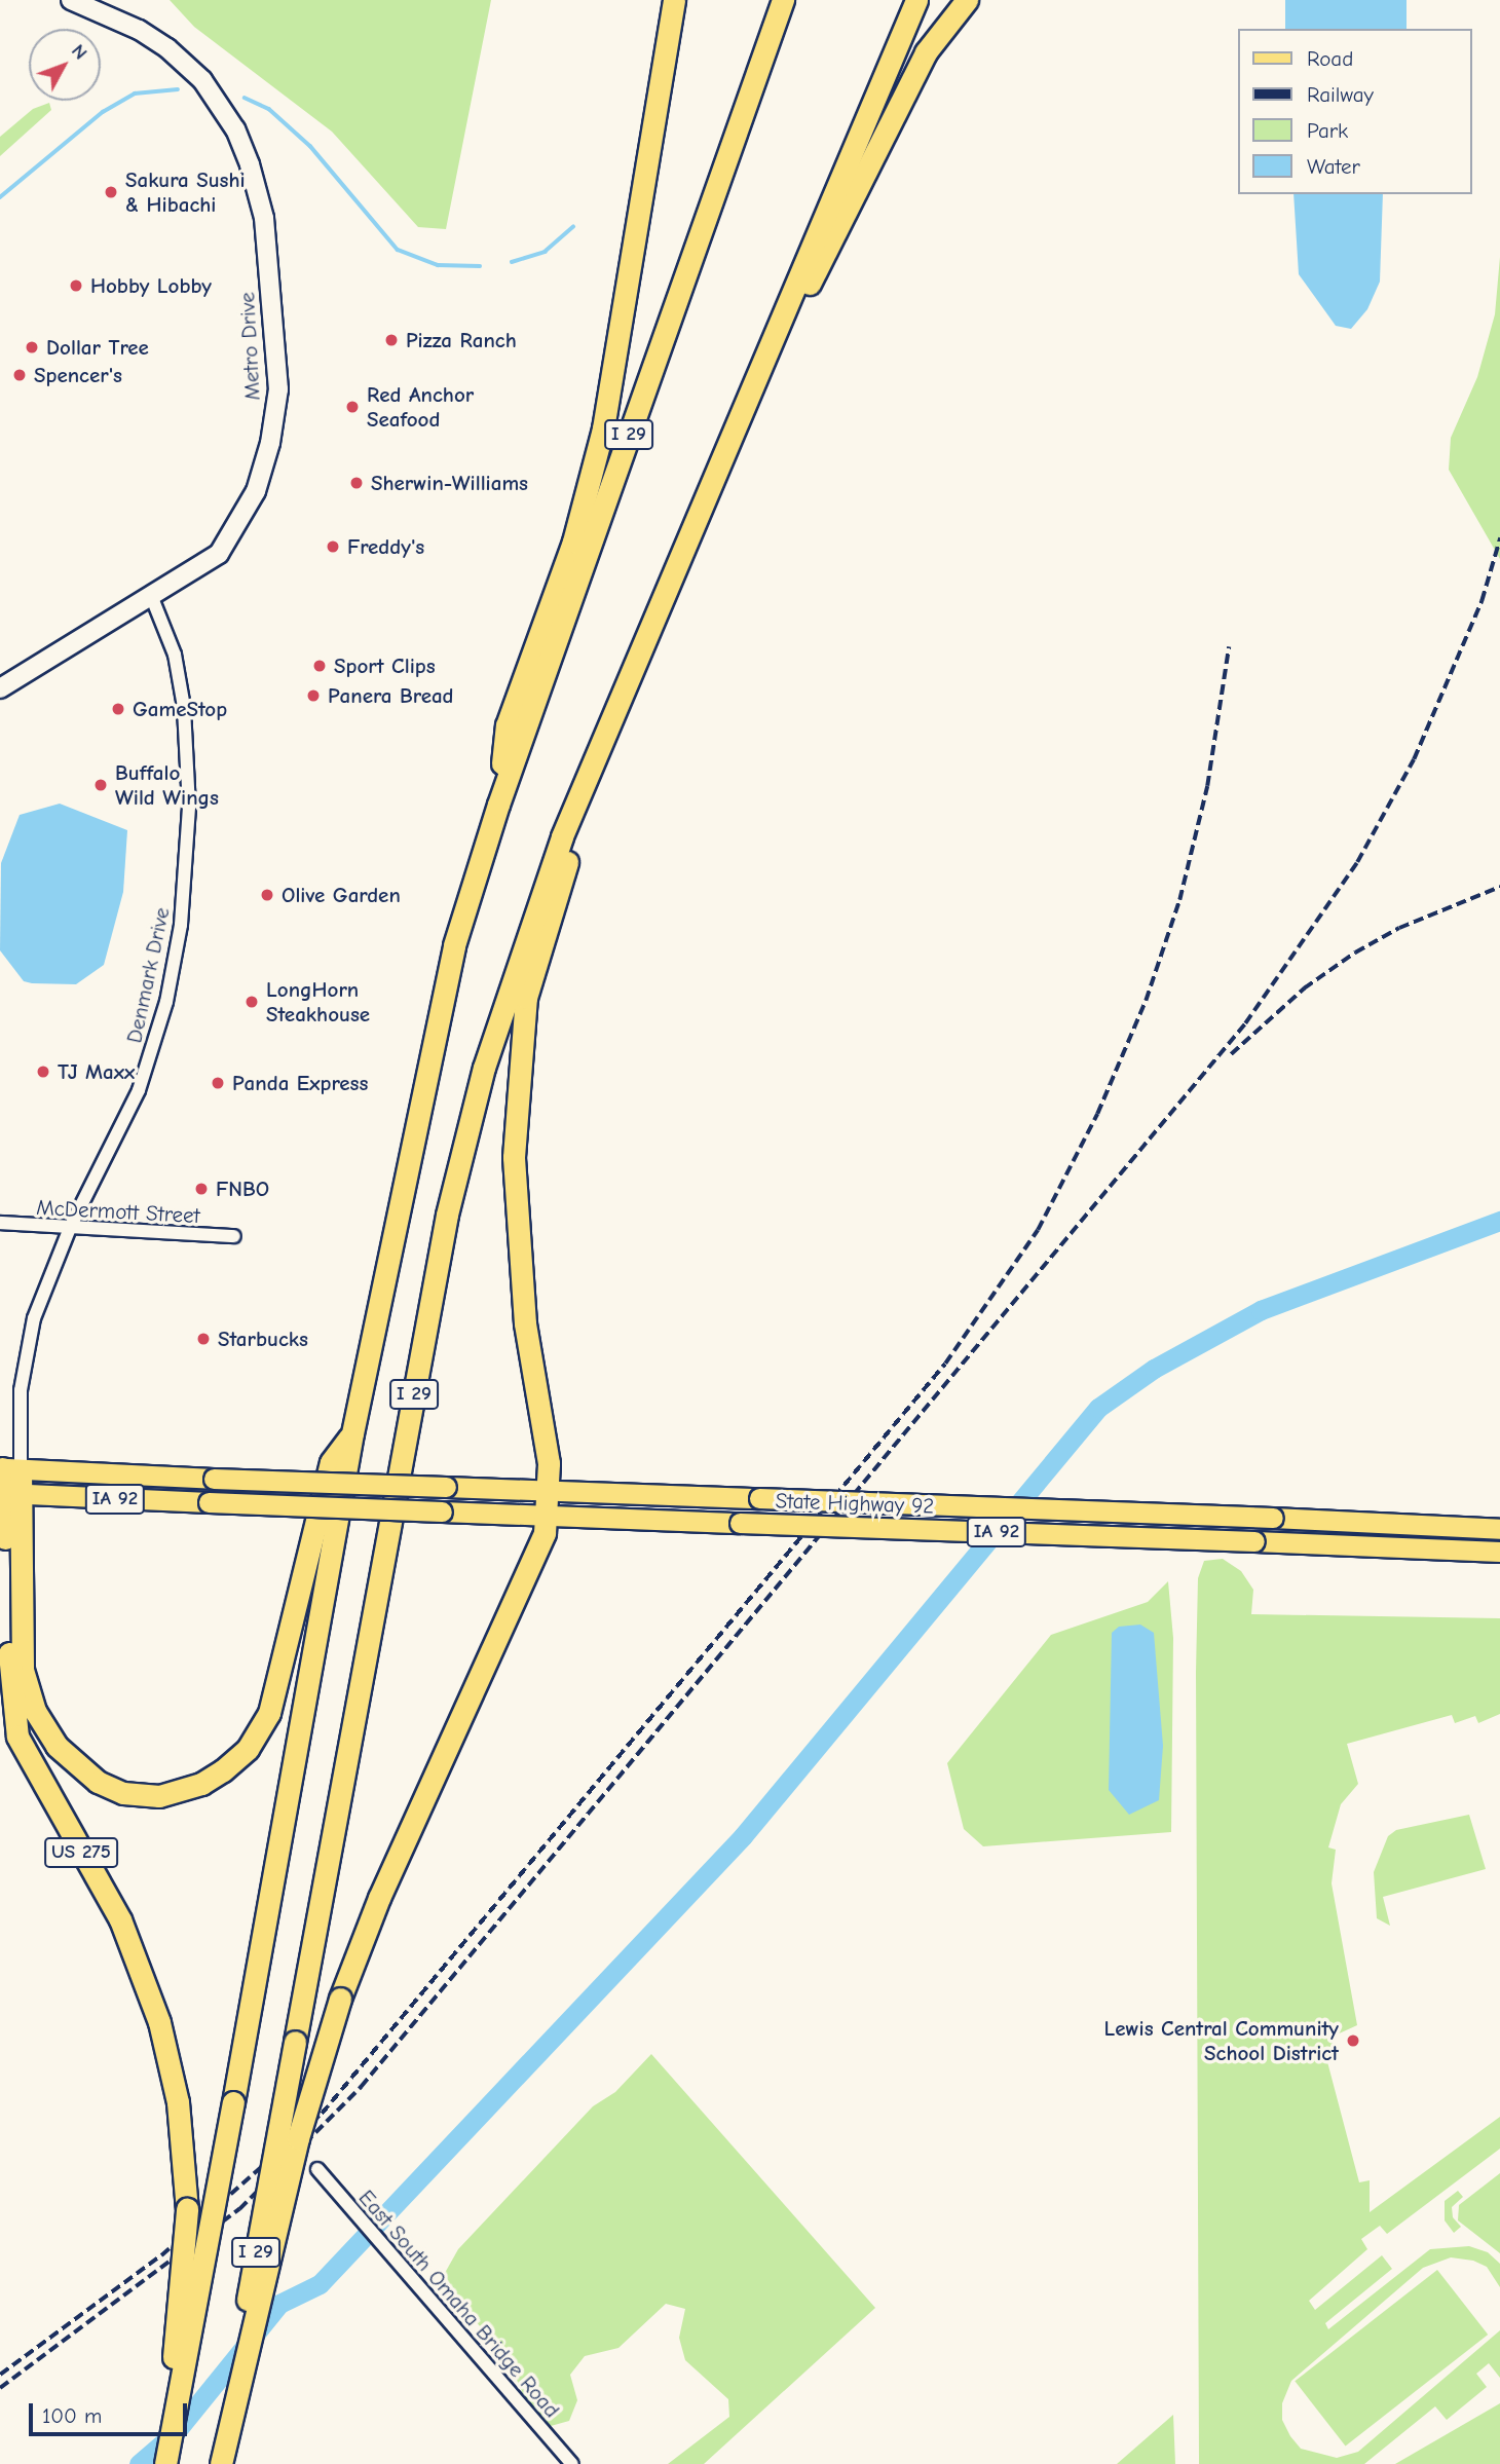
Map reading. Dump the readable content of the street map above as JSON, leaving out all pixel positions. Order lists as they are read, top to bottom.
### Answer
{
  "streets": {
    "highway": ["I 29", "US 275"],
    "main road": ["IA 92", "State Highway 92"],
    "street": [
      "Metro Drive",
      "Denmark Drive",
      "McDermott Street",
      "East South Omaha Bridge Road"
    ]
  },
  "crossings": [
    ["Metro Drive", "Denmark Drive"],
    ["I 29", "US 275"],
    ["Denmark Drive", "McDermott Street"],
    ["Denmark Drive", "State Highway 92"],
    ["State Highway 92", "US 275"]
  ],
  "places": [
    "Sakura Sushi & Hibachi",
    "Hobby Lobby",
    "Pizza Ranch",
    "Dollar Tree",
    "Spencer's",
    "Red Anchor Seafood",
    "Sherwin-Williams",
    "Freddy's",
    "Sport Clips",
    "Panera Bread",
    "GameStop",
    "Buffalo Wild Wings",
    "Olive Garden",
    "LongHorn Steakhouse",
    "TJ Maxx",
    "Panda Express",
    "FNBO",
    "Starbucks",
    "Lewis Central Community School District"
  ],
  "legend": [
    "Road",
    "Railway",
    "Park",
    "Water"
  ],
  "scale_bar": "100 m",
  "north": "top right"
}
